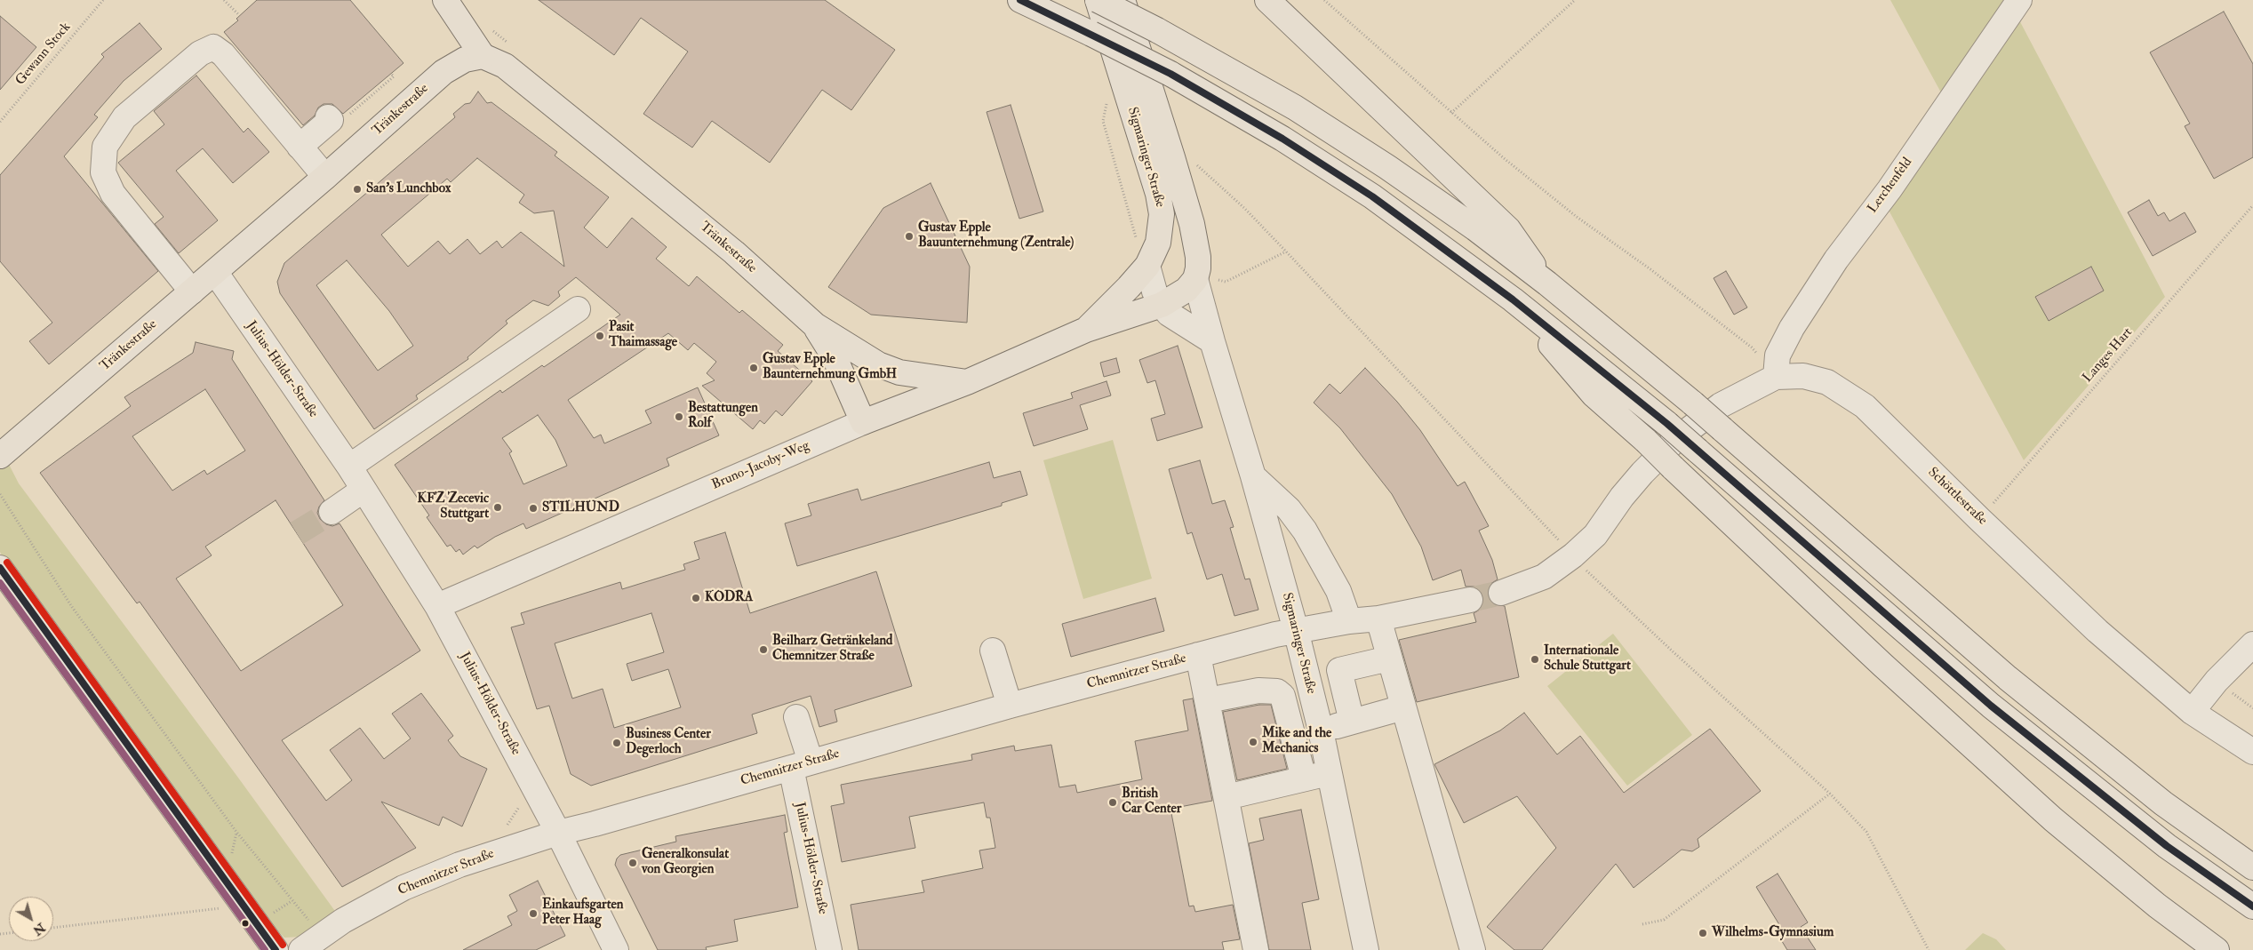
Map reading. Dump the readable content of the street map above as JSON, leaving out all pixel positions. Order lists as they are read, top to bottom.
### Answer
{
  "streets": {
    "main road": ["Tränkestraße", "Sigmaringer Straße", "Bruno-Jacoby-Weg"],
    "street": [
      "Lerchenfeld",
      "Julius-Hölder-Straße",
      "Schöttlestraße",
      "Chemnitzer Straße"
    ],
    "path": ["Gewann Stock", "Langes Hart"]
  },
  "crossings": [
    ["Tränkestraße", "Julius-Hölder-Straße"],
    ["Tränkestraße", "Bruno-Jacoby-Weg"],
    ["Sigmaringer Straße", "Bruno-Jacoby-Weg"],
    ["Sigmaringer Straße", "Chemnitzer Straße"],
    ["Lerchenfeld", "Schöttlestraße"],
    ["Langes Hart", "Schöttlestraße"],
    ["Julius-Hölder-Straße", "Bruno-Jacoby-Weg"],
    ["Julius-Hölder-Straße", "Chemnitzer Straße"]
  ],
  "places": [
    "San's Lunchbox",
    "Gustav Epple Bauunternehmung (Zentrale)",
    "Pasit Thaimassage",
    "Gustav Epple Baunternehmung GmbH",
    "Bestattungen Rolf",
    "KFZ Zecevic Stuttgart",
    "STILHUND",
    "KODRA",
    "Beilharz Getränkeland Chemnitzer Straße",
    "Internationale Schule Stuttgart",
    "Mike and the Mechanics",
    "Business Center Degerloch",
    "British Car Center",
    "Generalkonsulat von Georgien",
    "Einkaufsgarten Peter Haag",
    "Wilhelms-Gymnasium"
  ],
  "north": "bottom right"
}
